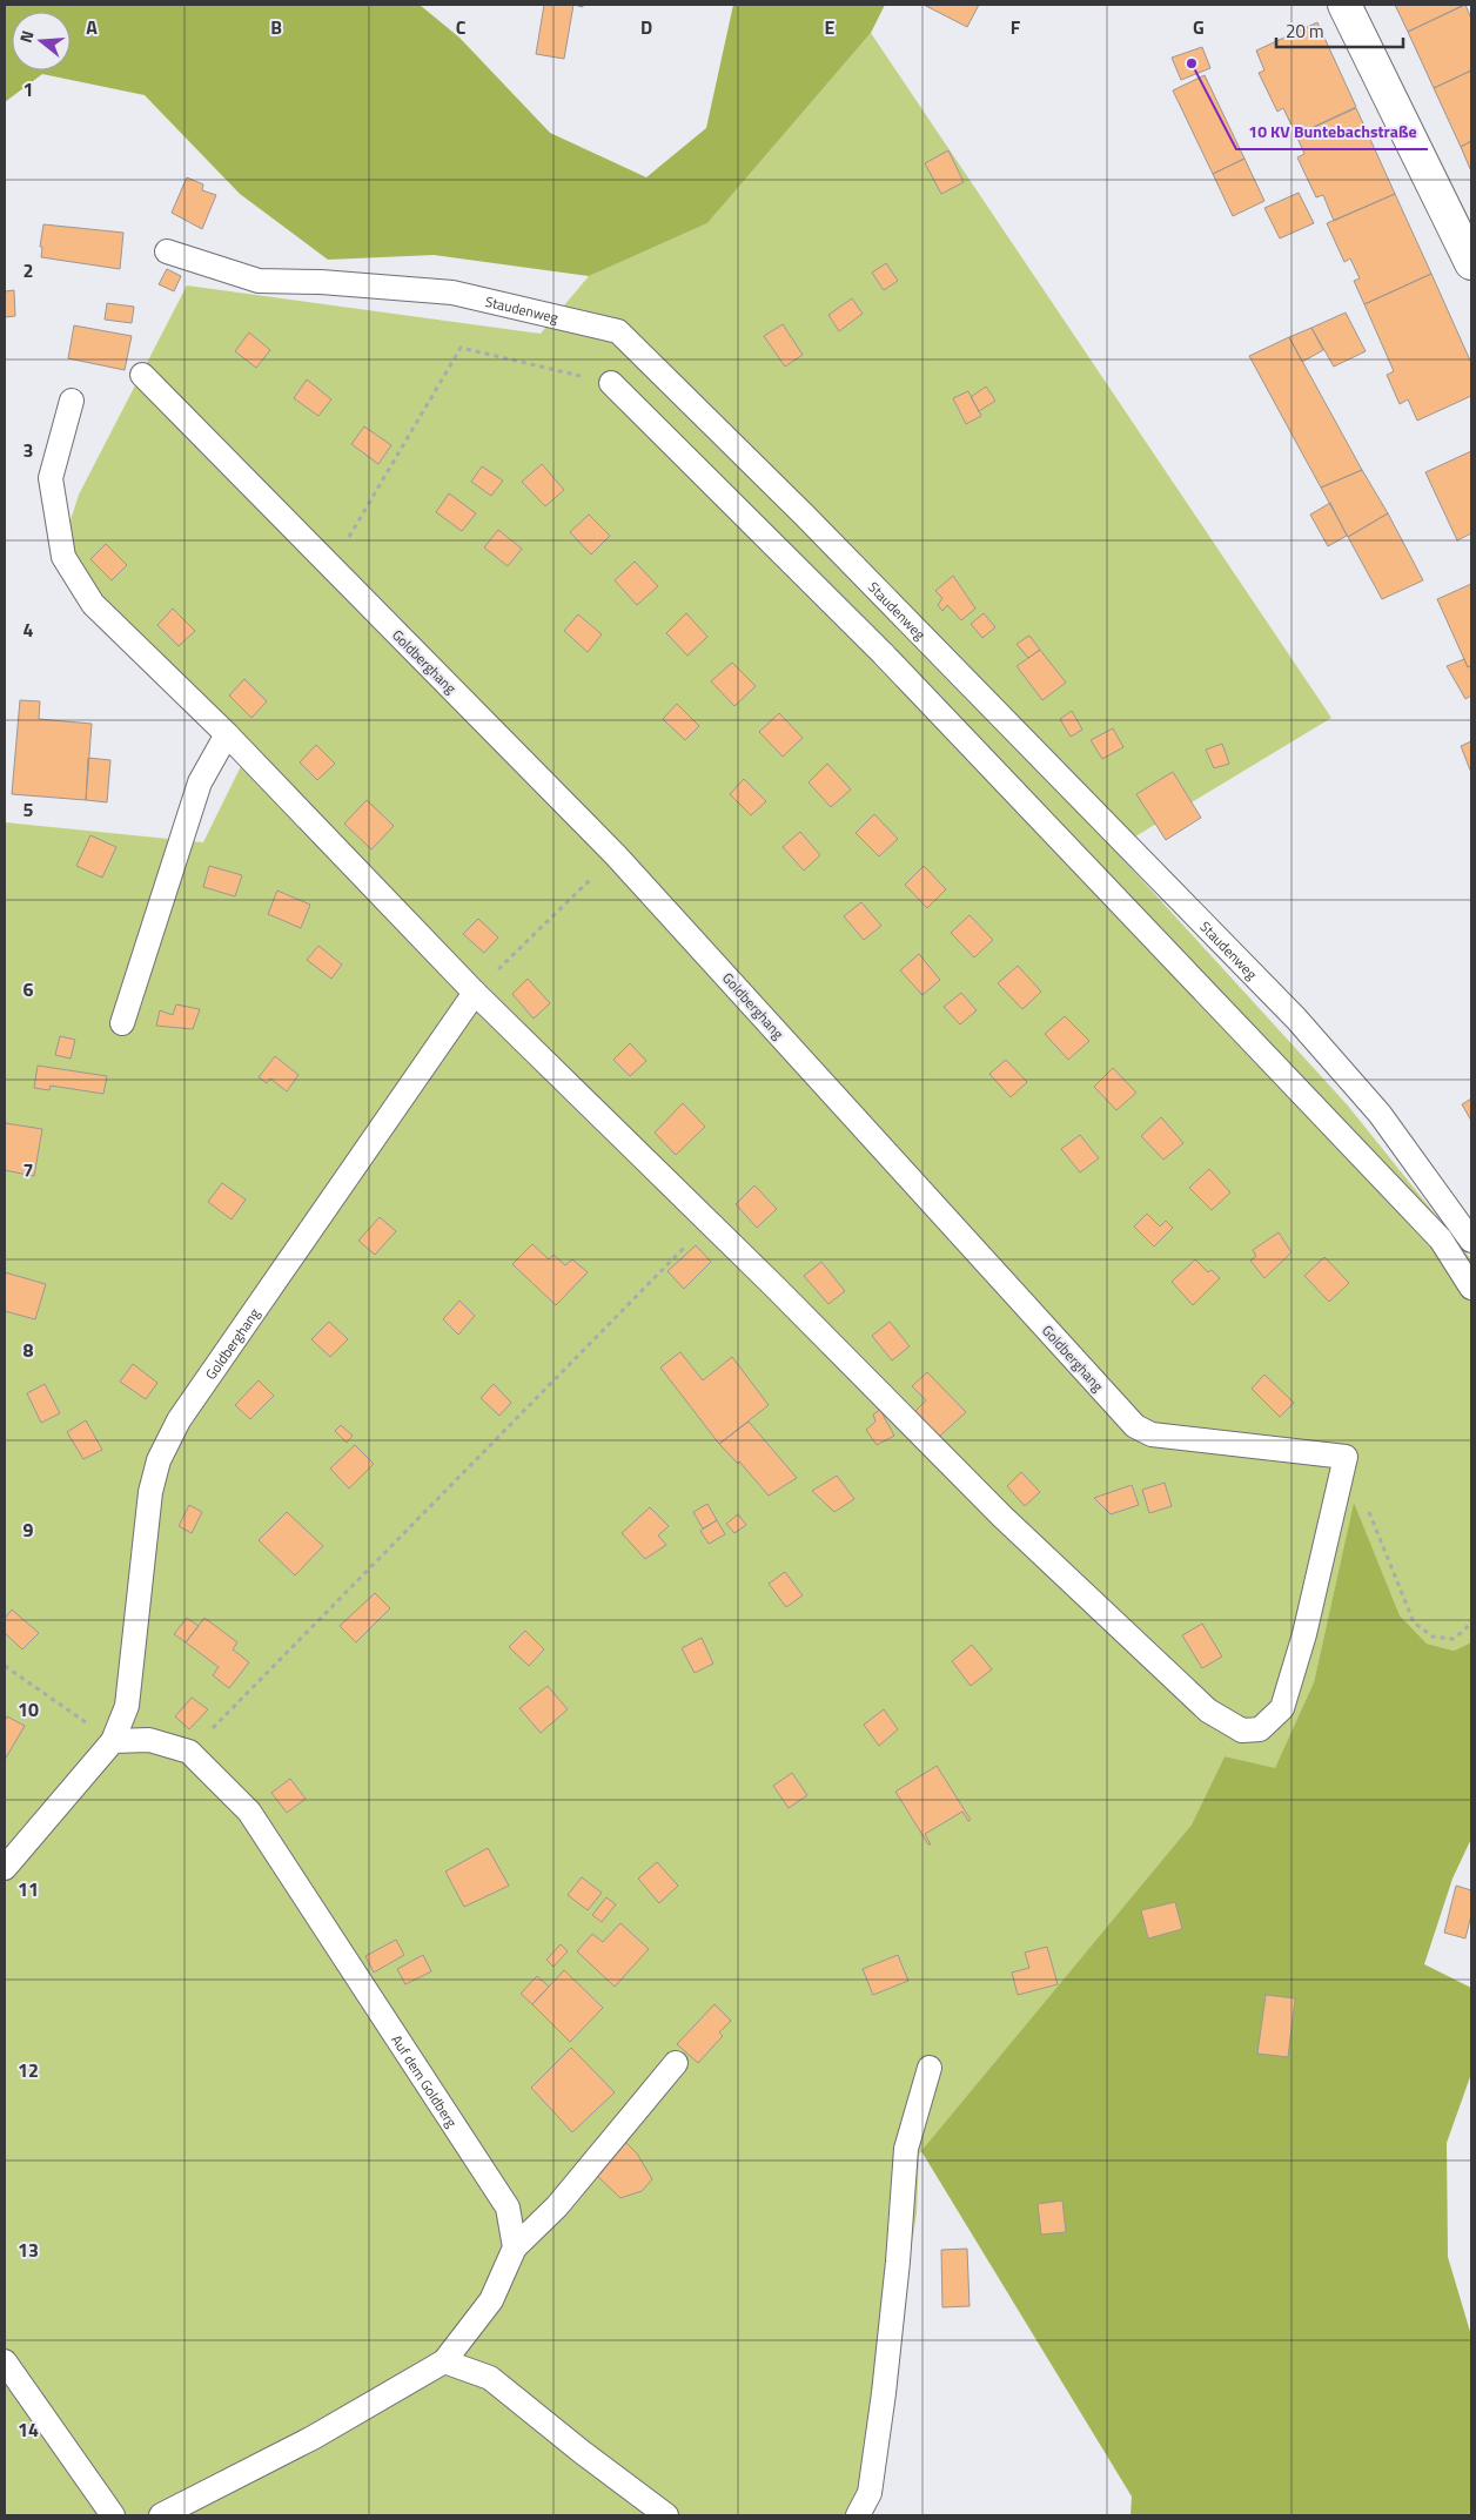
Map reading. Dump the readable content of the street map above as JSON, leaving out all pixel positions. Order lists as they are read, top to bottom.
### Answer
{
  "streets": {
    "lane": ["Staudenweg", "Goldberghang", "Auf dem Goldberg"]
  },
  "crossings": [
    ["Goldberghang", "Auf dem Goldberg"]
  ],
  "places": ["10 KV Buntebachstraße"],
  "scale_bar": "20 m",
  "north": "left",
  "grid": {
    "columns": [
      "A",
      "B",
      "C",
      "D",
      "E",
      "F",
      "G"
    ],
    "rows": [
      "1",
      "2",
      "3",
      "4",
      "5",
      "6",
      "7",
      "8",
      "9",
      "10",
      "11",
      "12",
      "13",
      "14"
    ]
  }
}
